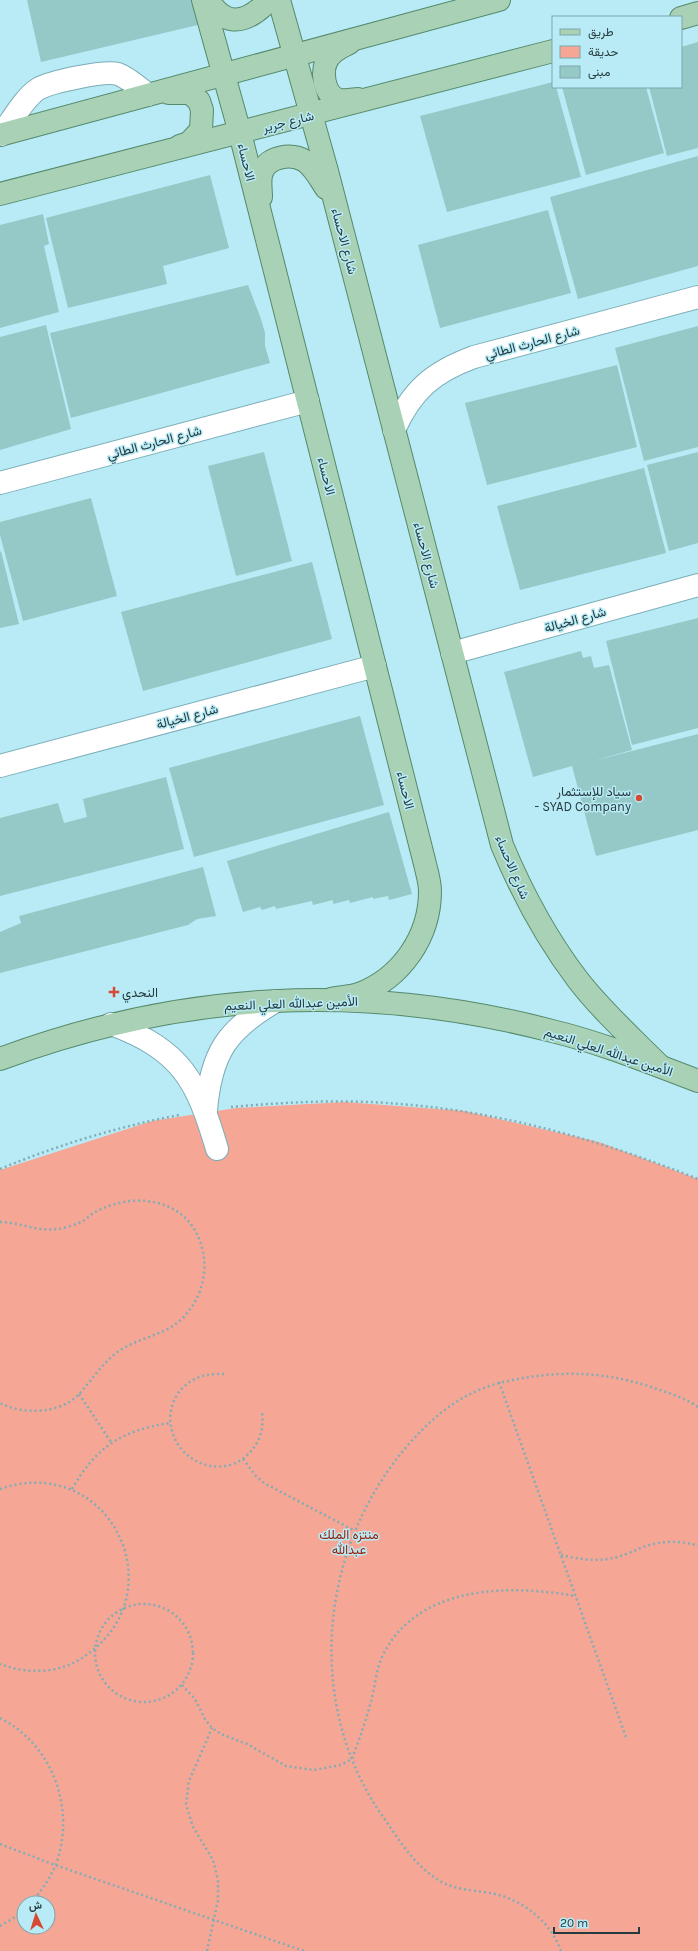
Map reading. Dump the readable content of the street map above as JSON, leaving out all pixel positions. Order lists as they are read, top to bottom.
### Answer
{
  "streets": {
    "main road": [
      "شارع جرير",
      "الاحساء",
      "شارع الاحساء",
      "الأمين عبدالله العلي النعيم"
    ],
    "street": ["شارع الحارث الطائي", "شارع الخيالة"]
  },
  "crossings": [
    ["شارع جرير", "الاحساء"],
    ["شارع جرير", "شارع الاحساء"],
    ["الاحساء", "شارع الحارث الطائي"],
    ["الاحساء", "شارع الخيالة"],
    ["الاحساء", "الأمين عبدالله العلي النعيم"],
    ["شارع الاحساء", "شارع الحارث الطائي"],
    ["شارع الاحساء", "شارع الخيالة"],
    ["شارع الاحساء", "الأمين عبدالله العلي النعيم"]
  ],
  "parks": ["منتزه الملك عبدالله"],
  "places": {
    "other": ["سياد للإستثمار - SYAD Company"],
    "health": ["النحدي"]
  },
  "legend": ["طريق", "حديقة", "مبنى"],
  "scale_bar": "20 m",
  "north": "top"
}
